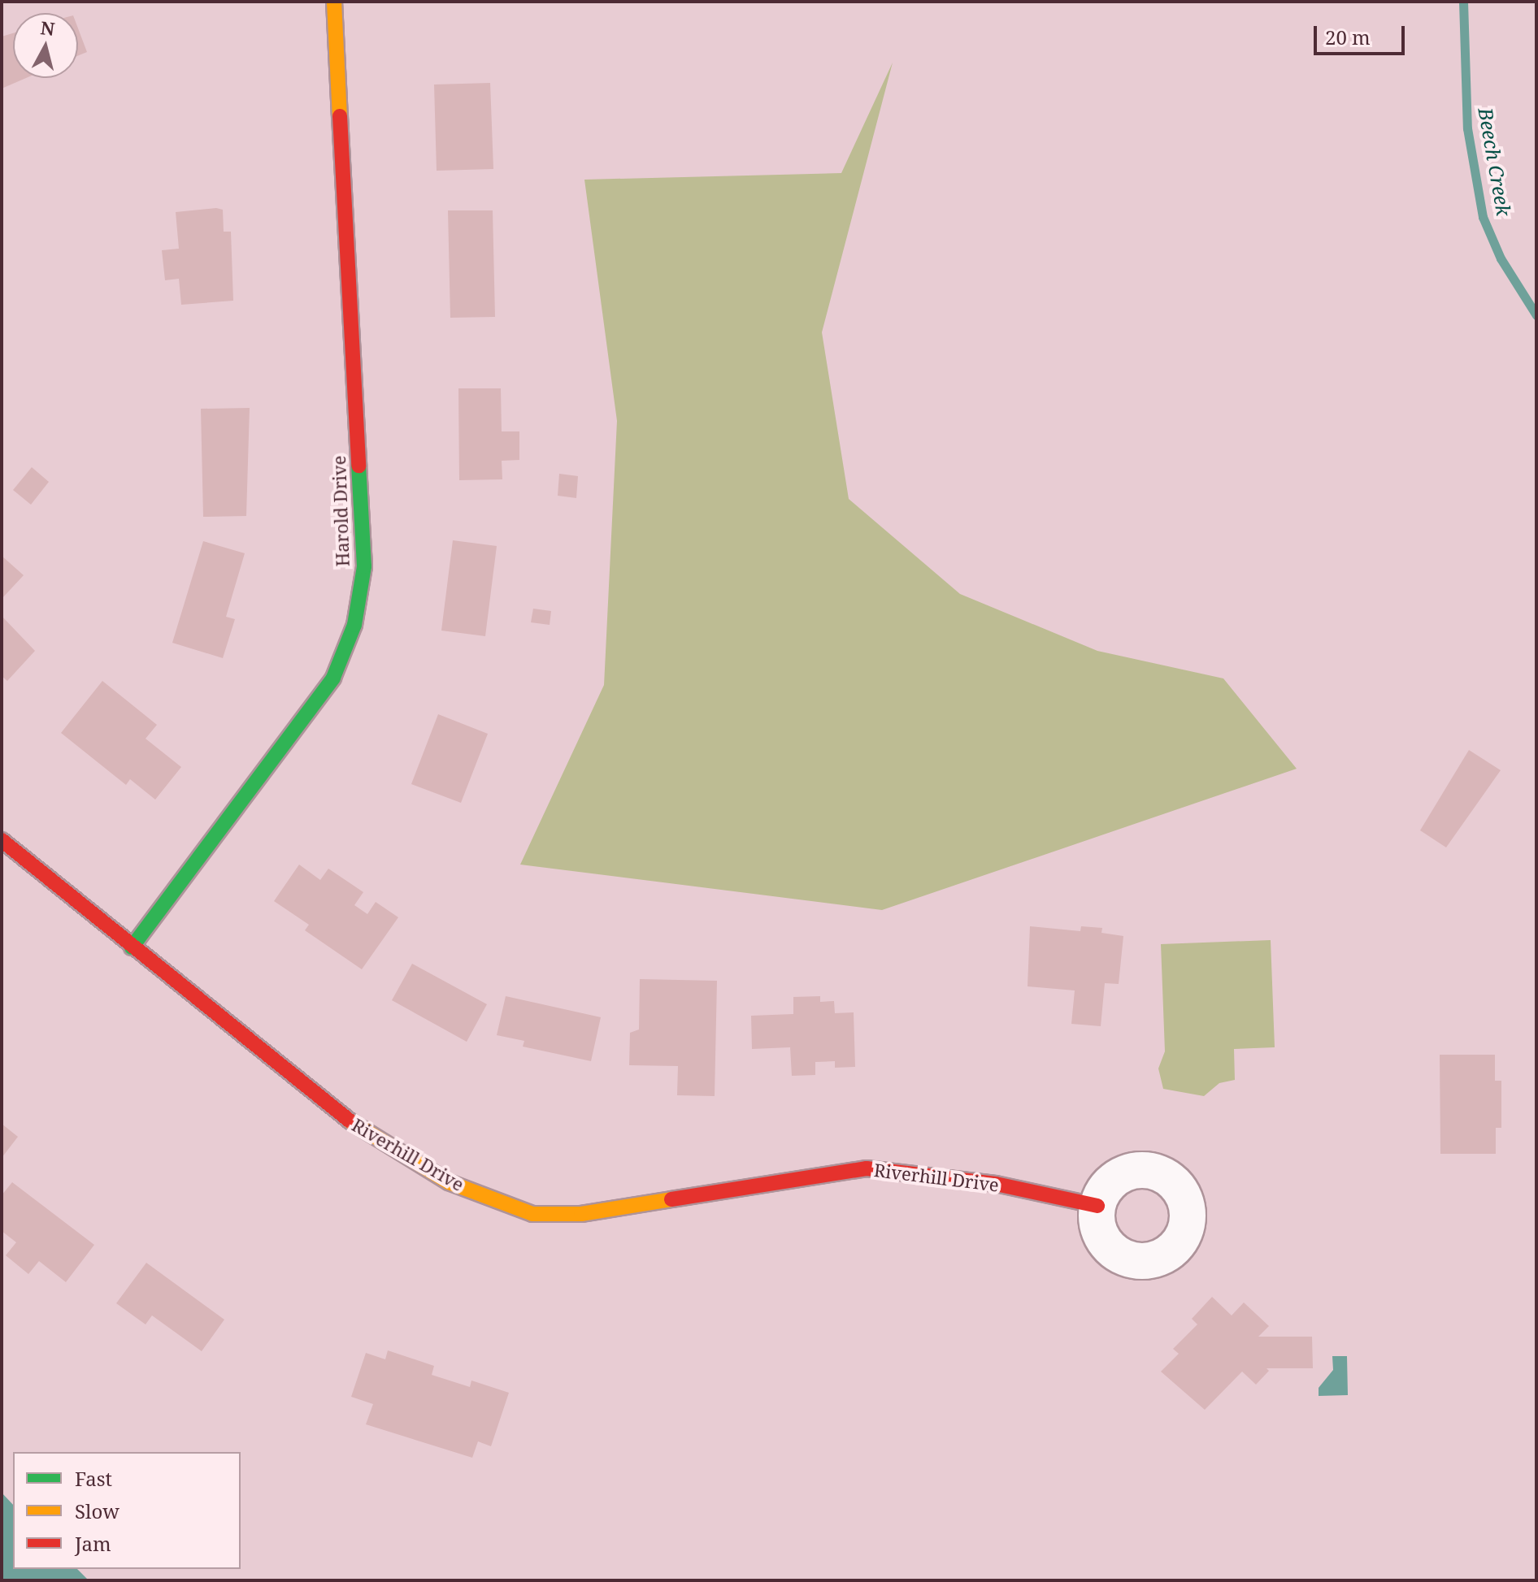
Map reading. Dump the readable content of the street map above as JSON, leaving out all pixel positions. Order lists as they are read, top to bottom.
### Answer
{
  "streets": {
    "street": ["Harold Drive", "Riverhill Drive"]
  },
  "crossings": [
    ["Harold Drive", "Riverhill Drive"]
  ],
  "water": ["Beech Creek"],
  "legend": ["Fast", "Slow", "Jam"],
  "scale_bar": "20 m",
  "north": "top"
}
